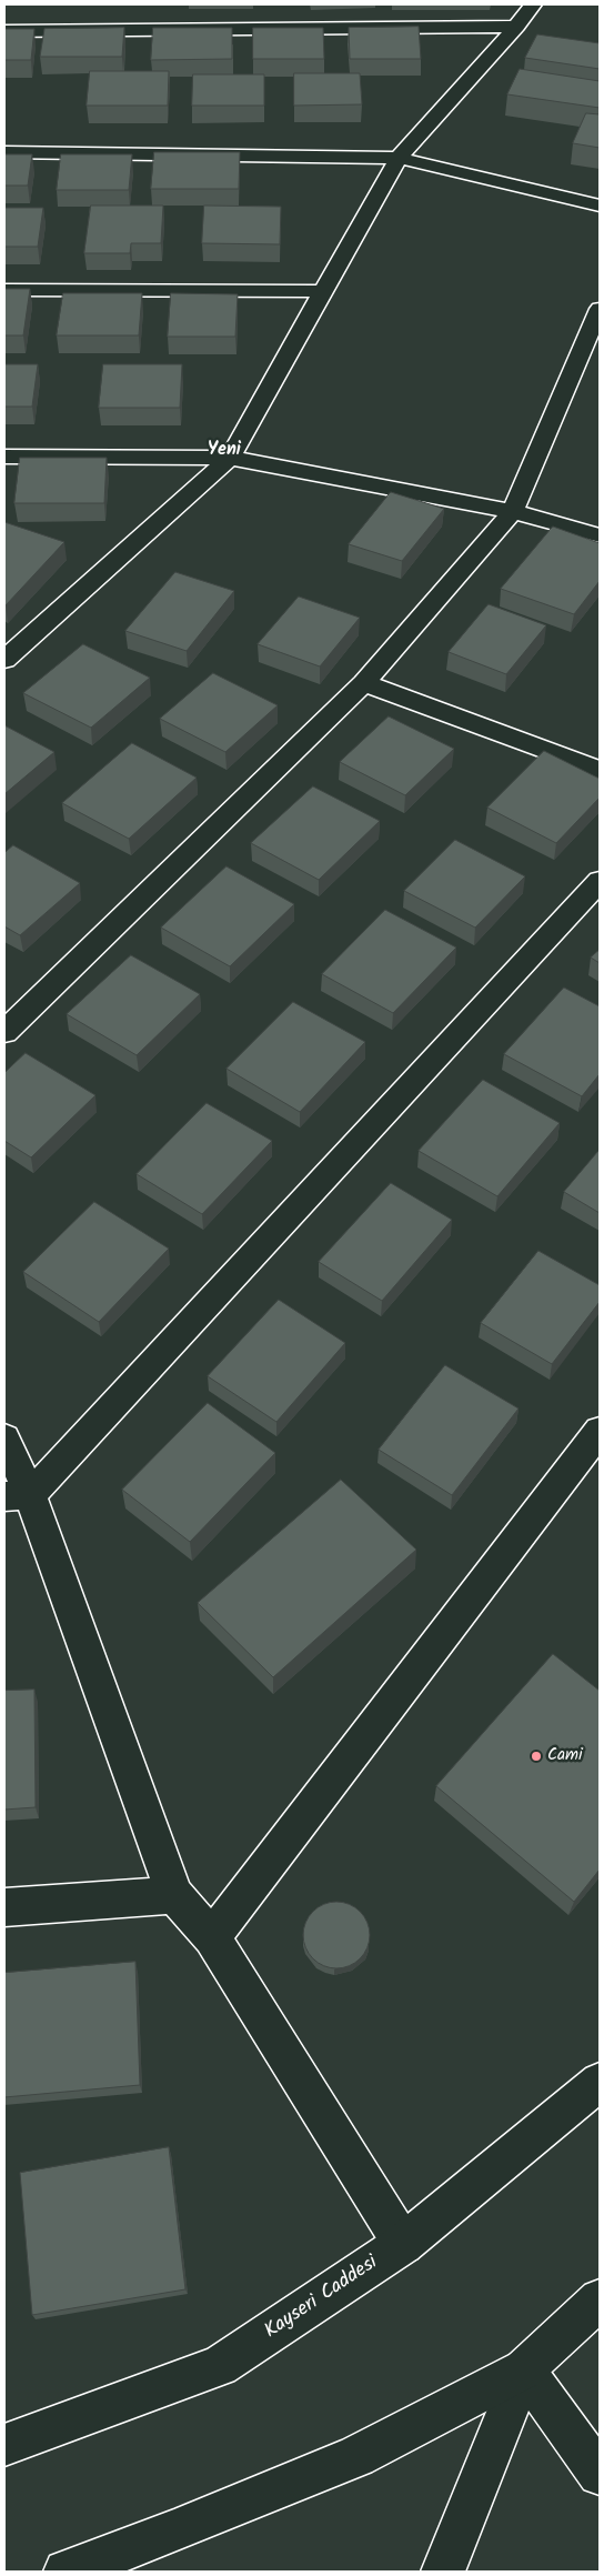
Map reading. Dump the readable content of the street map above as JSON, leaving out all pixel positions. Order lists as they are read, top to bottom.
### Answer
{
  "streets": {
    "street": ["Kayseri Caddesi"]
  },
  "districts": ["Yeni"],
  "places": ["Cami"]
}
